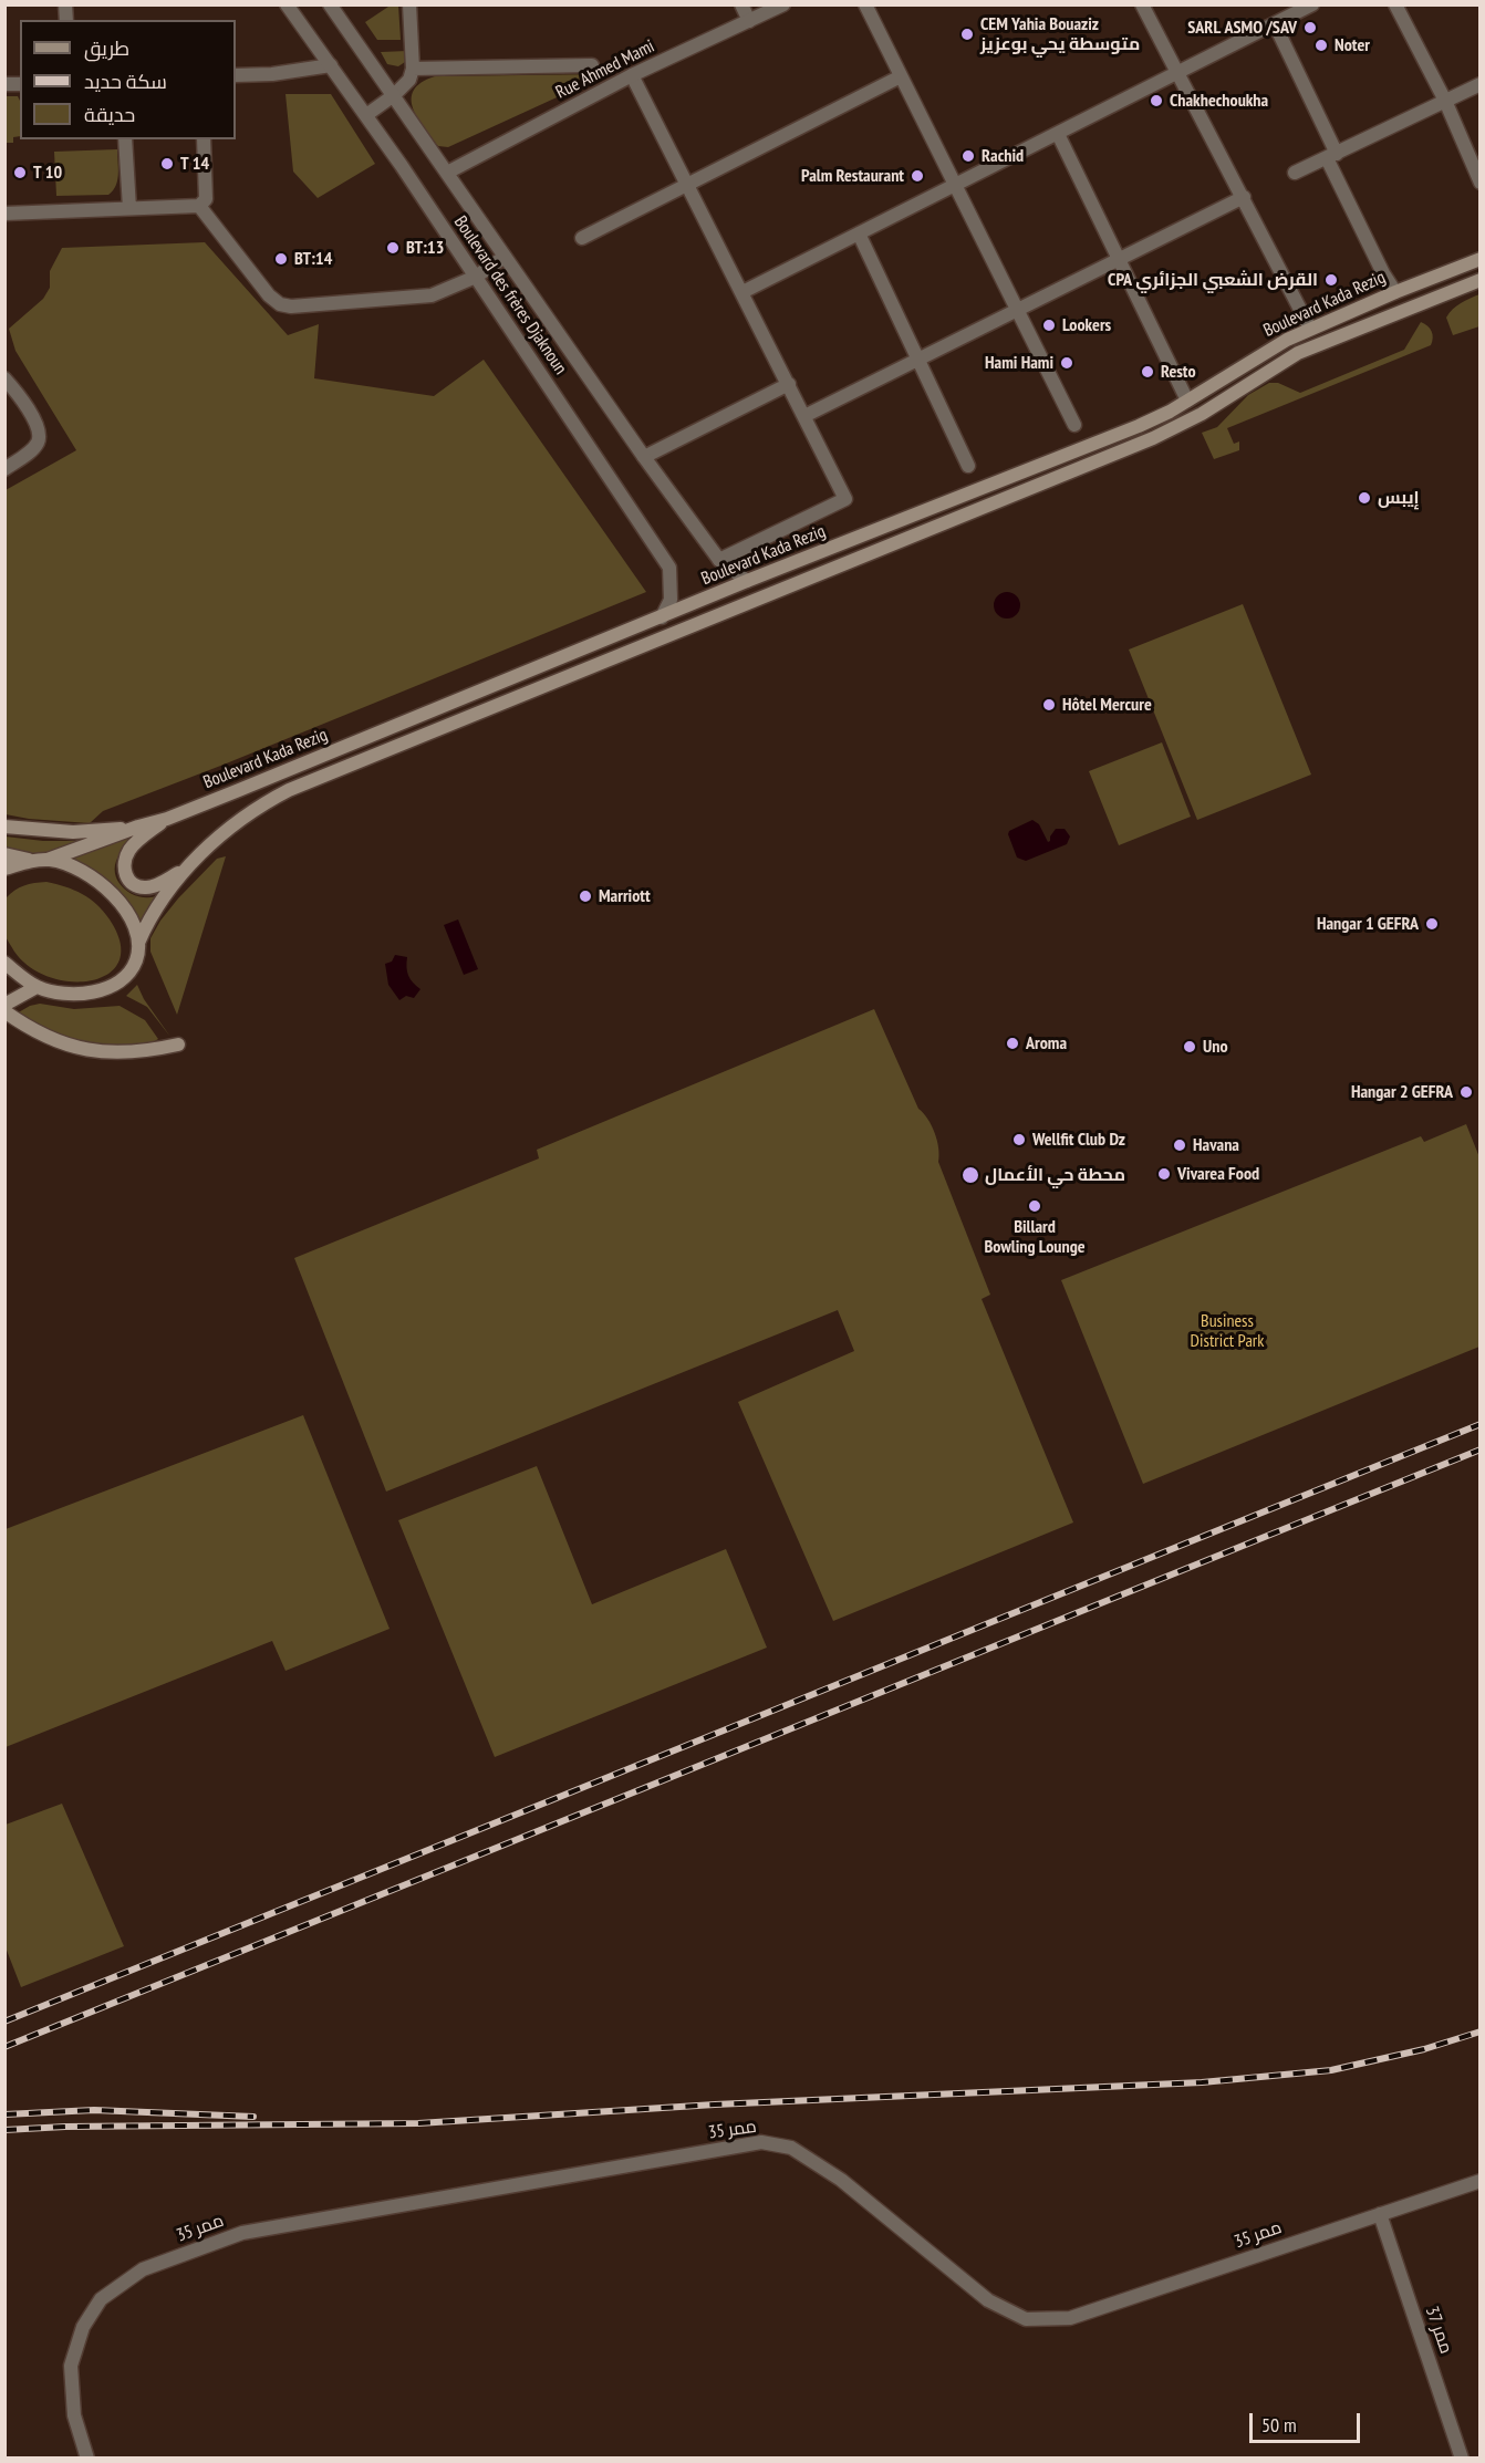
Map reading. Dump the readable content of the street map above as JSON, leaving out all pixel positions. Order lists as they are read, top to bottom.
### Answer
{
  "streets": {
    "main road": ["Boulevard Kada Rezig"],
    "street": [
      "Rue Ahmed Mami",
      "Boulevard des frères Djaknoun",
      "ممر 35",
      "ممر 37"
    ]
  },
  "crossings": [
    ["Rue Ahmed Mami", "Boulevard des frères Djaknoun"],
    ["Boulevard des frères Djaknoun", "Boulevard Kada Rezig"],
    ["ممر 35", "ممر 37"]
  ],
  "parks": ["Business District Park"],
  "places": [
    "SARL ASMO /SAV",
    "CEM Yahia Bouaziz متوسطة يحي بوعزيز",
    "Noter",
    "Chakhechoukha",
    "Rachid",
    "T 14",
    "T 10",
    "Palm Restaurant",
    "BT:13",
    "BT:14",
    "CPA القرض الشعبي الجزائري",
    "Lookers",
    "Hami Hami",
    "Resto",
    "إيبس",
    "Hôtel Mercure",
    "Marriott",
    "Hangar 1 GEFRA",
    "Aroma",
    "Uno",
    "Hangar 2 GEFRA",
    "Wellfit Club Dz",
    "Havana",
    "Vivarea Food",
    "محطة حي الأعمال",
    "Billard Bowling Lounge"
  ],
  "legend": ["طريق", "سكة حديد", "حديقة"],
  "scale_bar": "50 m"
}
